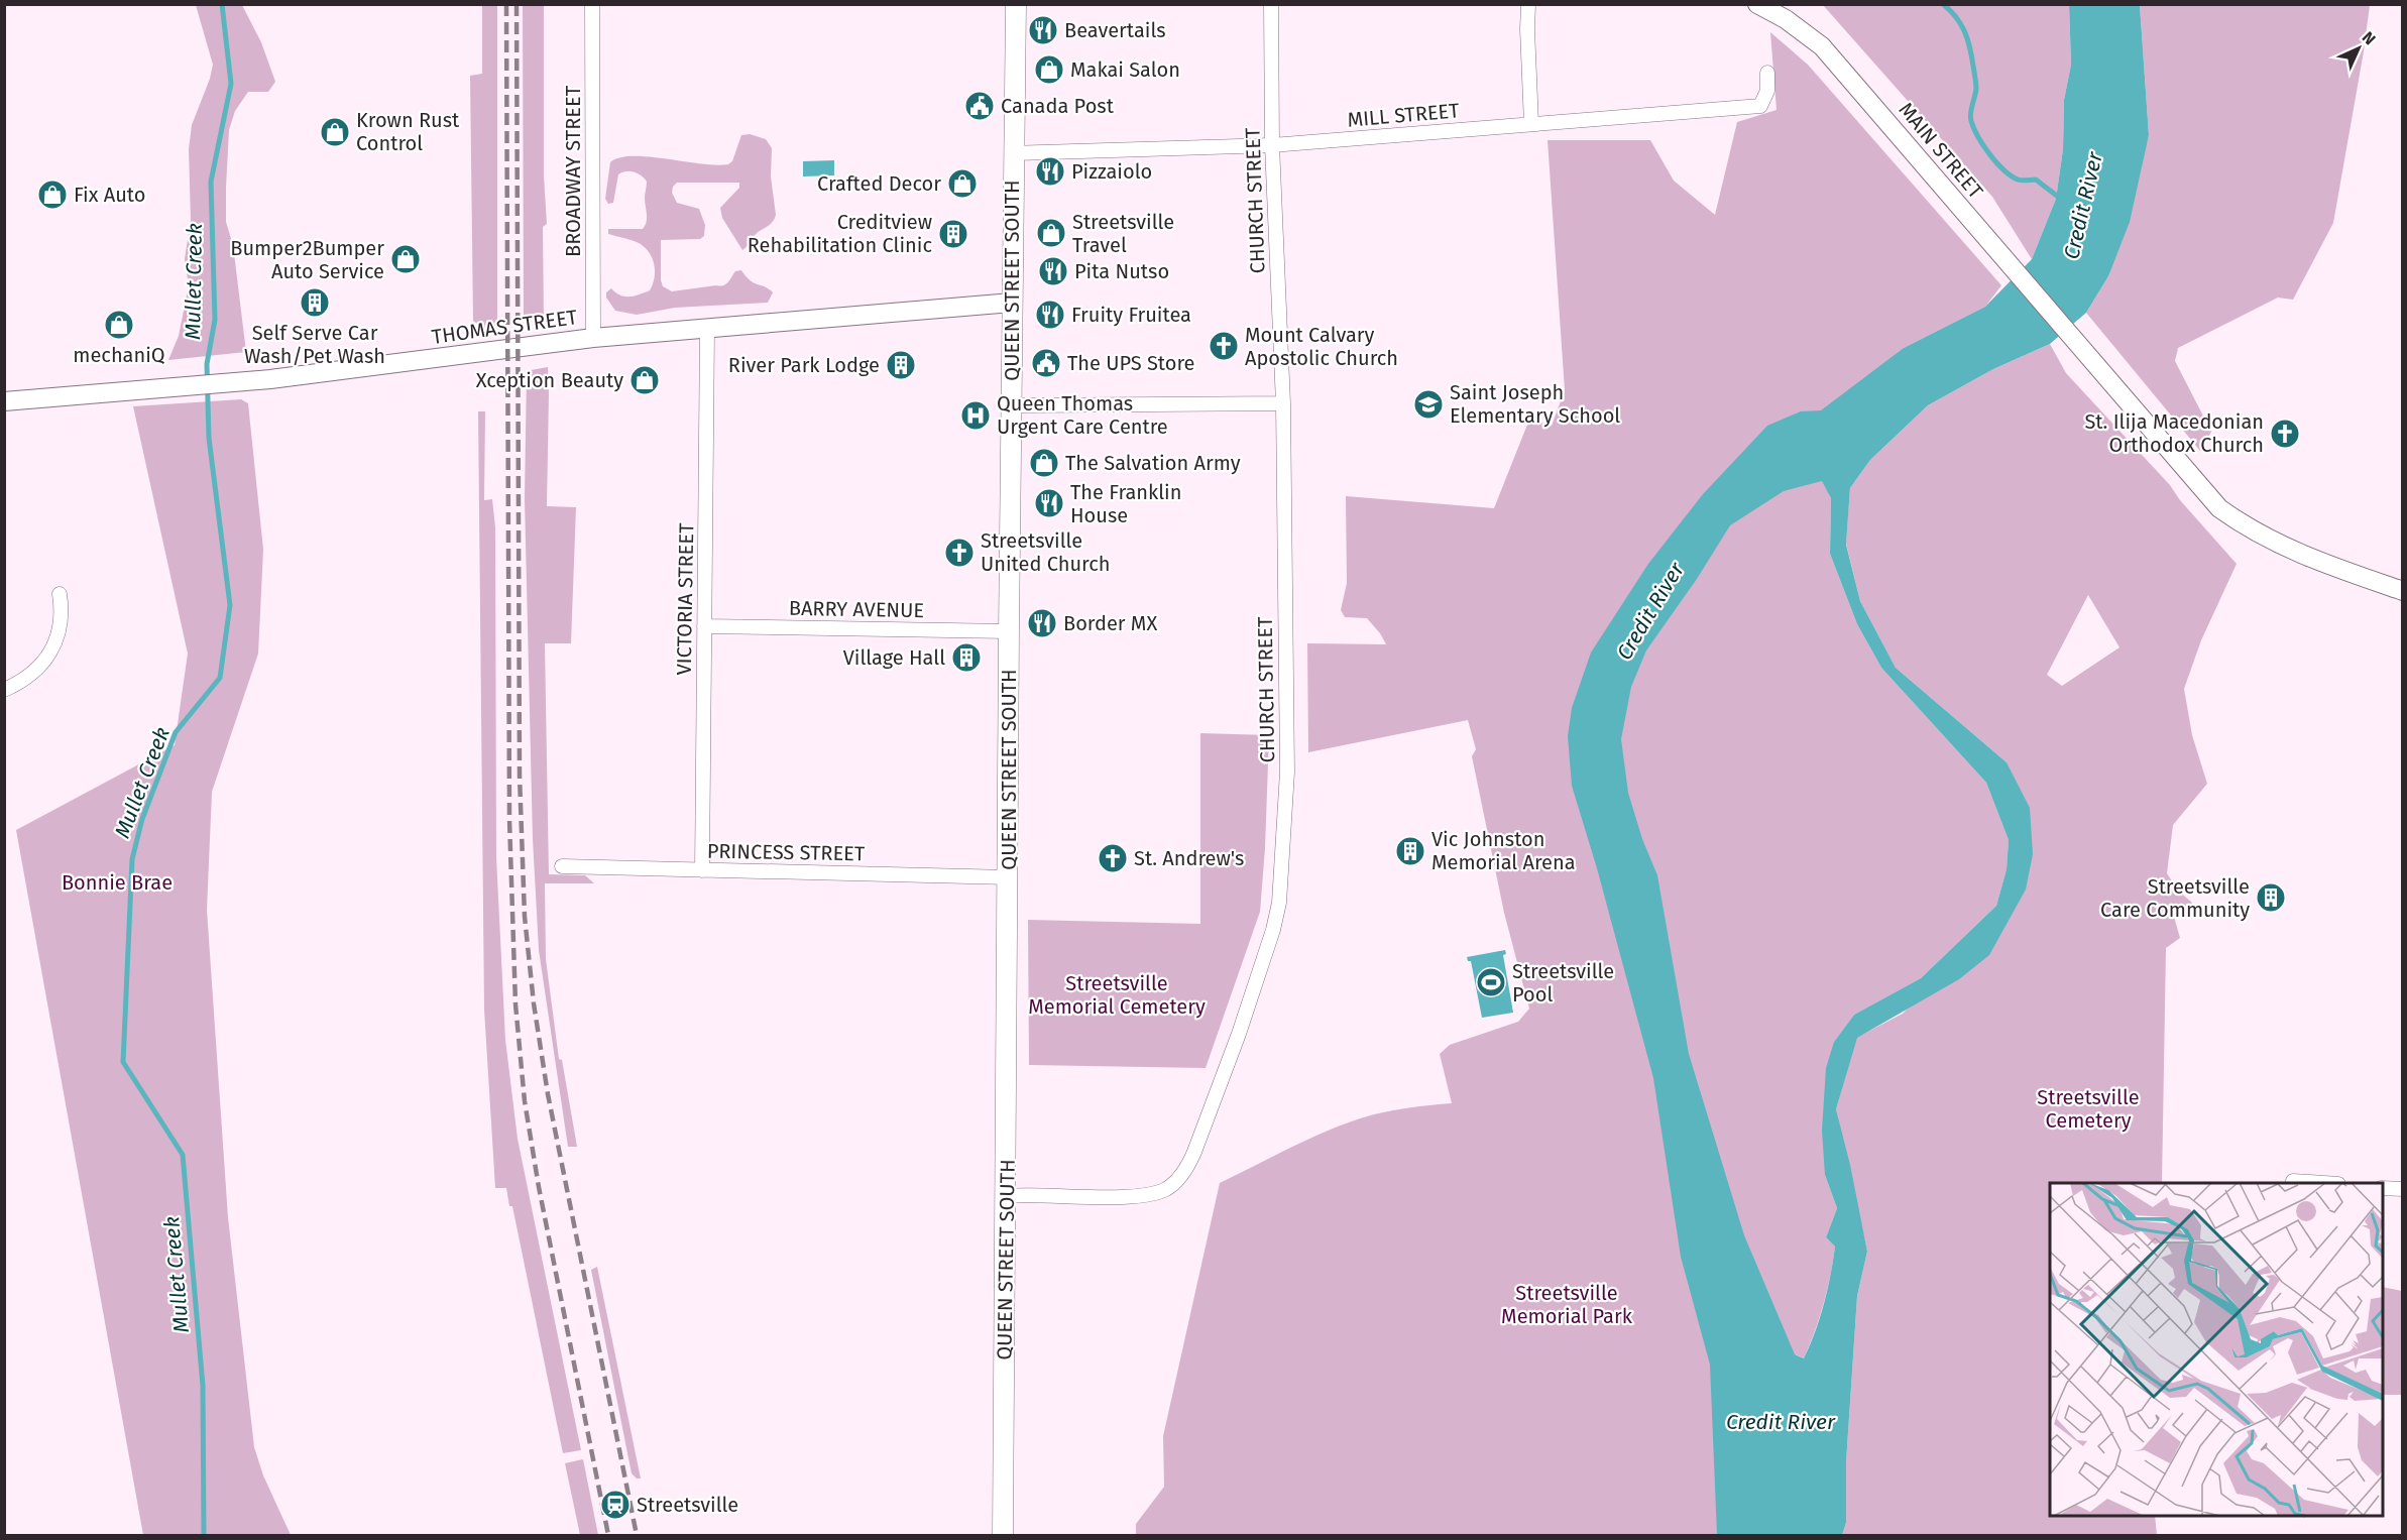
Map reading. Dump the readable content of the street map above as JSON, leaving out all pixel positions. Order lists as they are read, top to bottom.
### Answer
{
  "streets": {
    "main road": ["QUEEN STREET SOUTH"],
    "street": [
      "MILL STREET",
      "MAIN STREET",
      "BROADWAY STREET",
      "CHURCH STREET",
      "THOMAS STREET",
      "VICTORIA STREET",
      "BARRY AVENUE",
      "PRINCESS STREET"
    ]
  },
  "crossings": [
    ["MILL STREET", "CHURCH STREET"],
    ["MILL STREET", "QUEEN STREET SOUTH"],
    ["BROADWAY STREET", "THOMAS STREET"],
    ["CHURCH STREET", "QUEEN STREET SOUTH"],
    ["QUEEN STREET SOUTH", "THOMAS STREET"],
    ["QUEEN STREET SOUTH", "BARRY AVENUE"],
    ["QUEEN STREET SOUTH", "PRINCESS STREET"],
    ["THOMAS STREET", "VICTORIA STREET"],
    ["VICTORIA STREET", "BARRY AVENUE"],
    ["VICTORIA STREET", "PRINCESS STREET"]
  ],
  "water": ["Credit River", "Mullet Creek"],
  "parks": [
    "Bonnie Brae",
    "Streetsville Memorial Cemetery",
    "Streetsville Cemetery",
    "Streetsville Memorial Park"
  ],
  "places": {
    "restaurant": [
      "Beavertails",
      "Pizzaiolo",
      "Pita Nutso",
      "Fruity Fruitea",
      "The Franklin House",
      "Border MX"
    ],
    "shop": [
      "Makai Salon",
      "Krown Rust Control",
      "Crafted Decor",
      "Fix Auto",
      "Streetsville Travel",
      "Bumper2Bumper Auto Service",
      "mechaniQ",
      "Xception Beauty",
      "The Salvation Army"
    ],
    "public building": ["Canada Post", "The UPS Store"],
    "building": [
      "Creditview Rehabilitation Clinic",
      "Self Serve Car Wash/Pet Wash",
      "River Park Lodge",
      "Village Hall",
      "Vic Johnston Memorial Arena",
      "Streetsville Care Community"
    ],
    "church": [
      "Mount Calvary Apostolic Church",
      "St. Ilija Macedonian Orthodox Church",
      "Streetsville United Church",
      "St. Andrew's"
    ],
    "school or university": ["Saint Joseph Elementary School"],
    "hospital": ["Queen Thomas Urgent Care Centre"],
    "sports": ["Streetsville Pool"],
    "station": ["Streetsville"]
  },
  "north": "top right"
}
